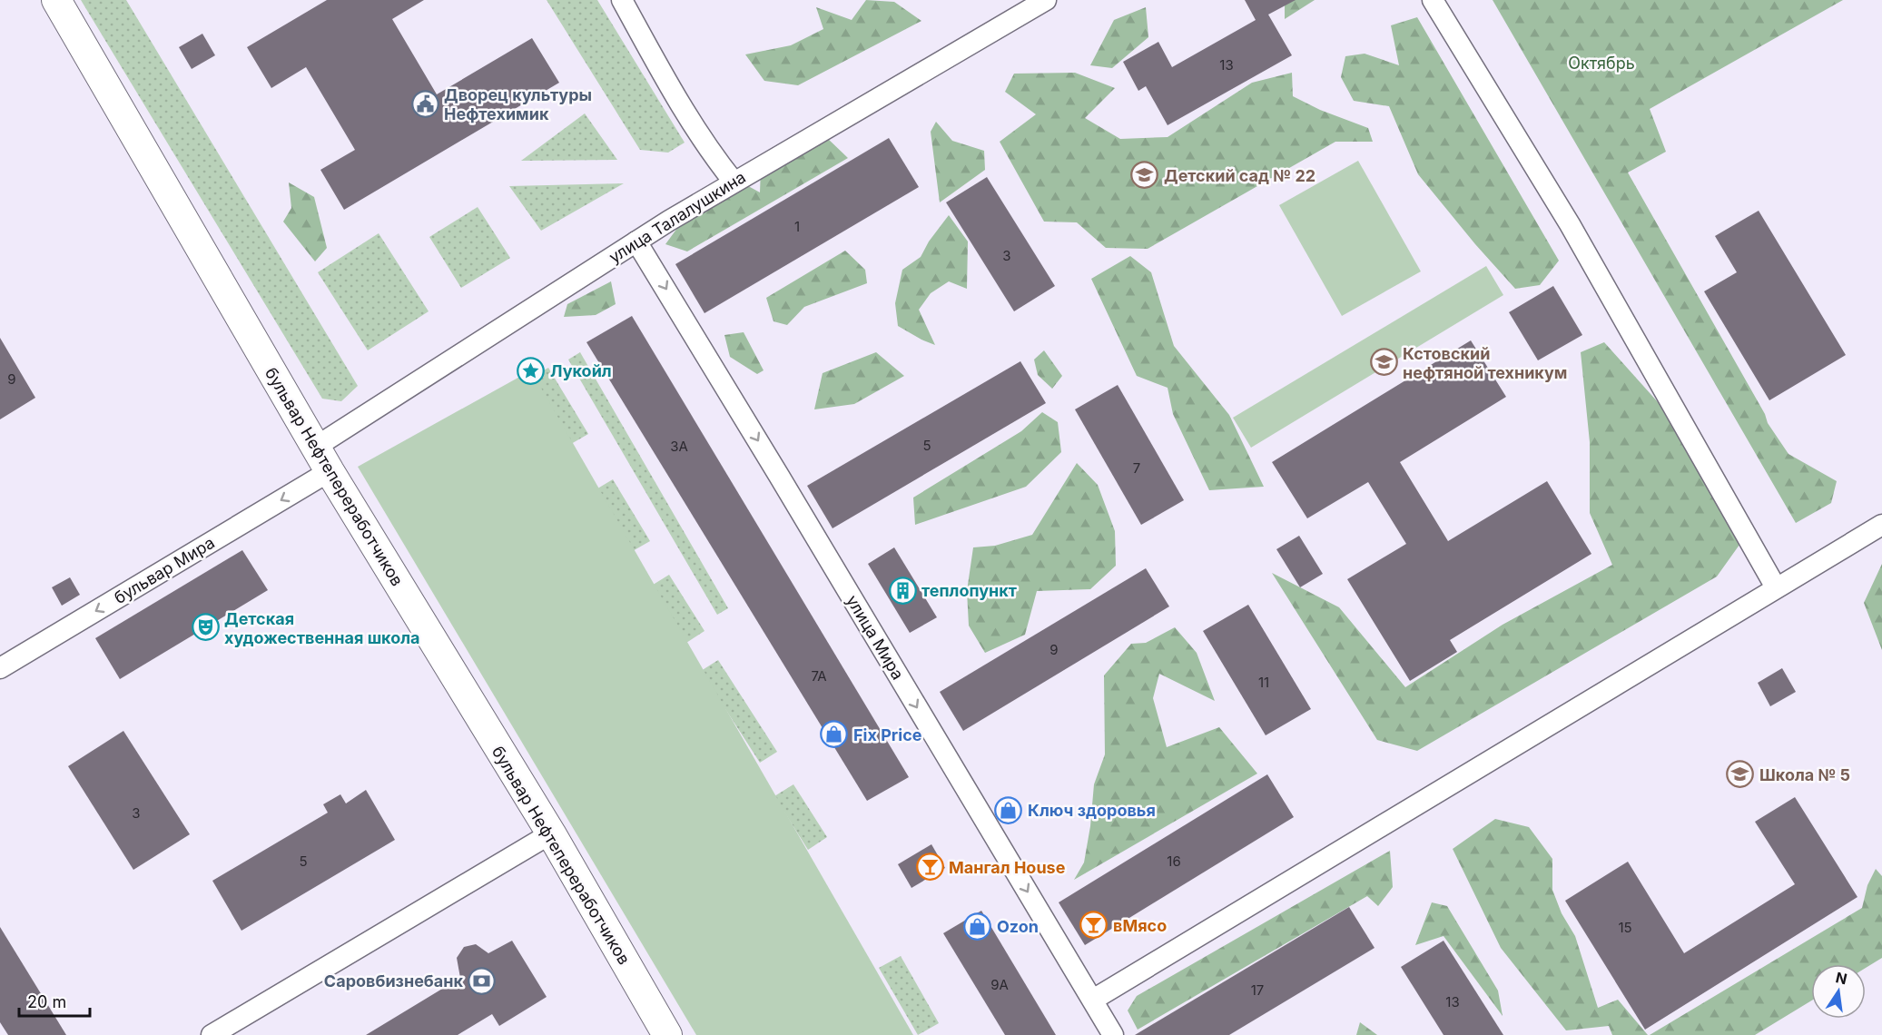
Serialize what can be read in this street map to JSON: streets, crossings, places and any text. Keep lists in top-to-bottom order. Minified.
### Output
{"streets":{"street":["улица Талалушкина","бульвар Нефтепереработчиков","бульвар Мира","улица Мира"]},"crossings":[["улица Талалушкина","бульвар Нефтепереработчиков"],["улица Талалушкина","улица Мира"],["бульвар Нефтепереработчиков","бульвар Мира"]],"one_way":["бульвар Мира","улица Мира"],"parks":["Октябрь"],"places":{"public building":["Дворец культуры Нефтехимик"],"school or university":["Детский сад № 22","Кстовский нефтяной техникум","Школа № 5"],"place":["Лукойл"],"building":["теплопункт"],"theatre":["Детская художественная школа"],"shop":["Fix Price","Ключ здоровья","Ozon"],"bar":["Мангал House","вМясо"],"bank":["Саровбизнебанк"]},"house_numbers":["13","1","3","9","5","3А","7","9","7А","11","3","5","16","15","9А","17","13"],"scale_bar":"20 m","north":"top"}
